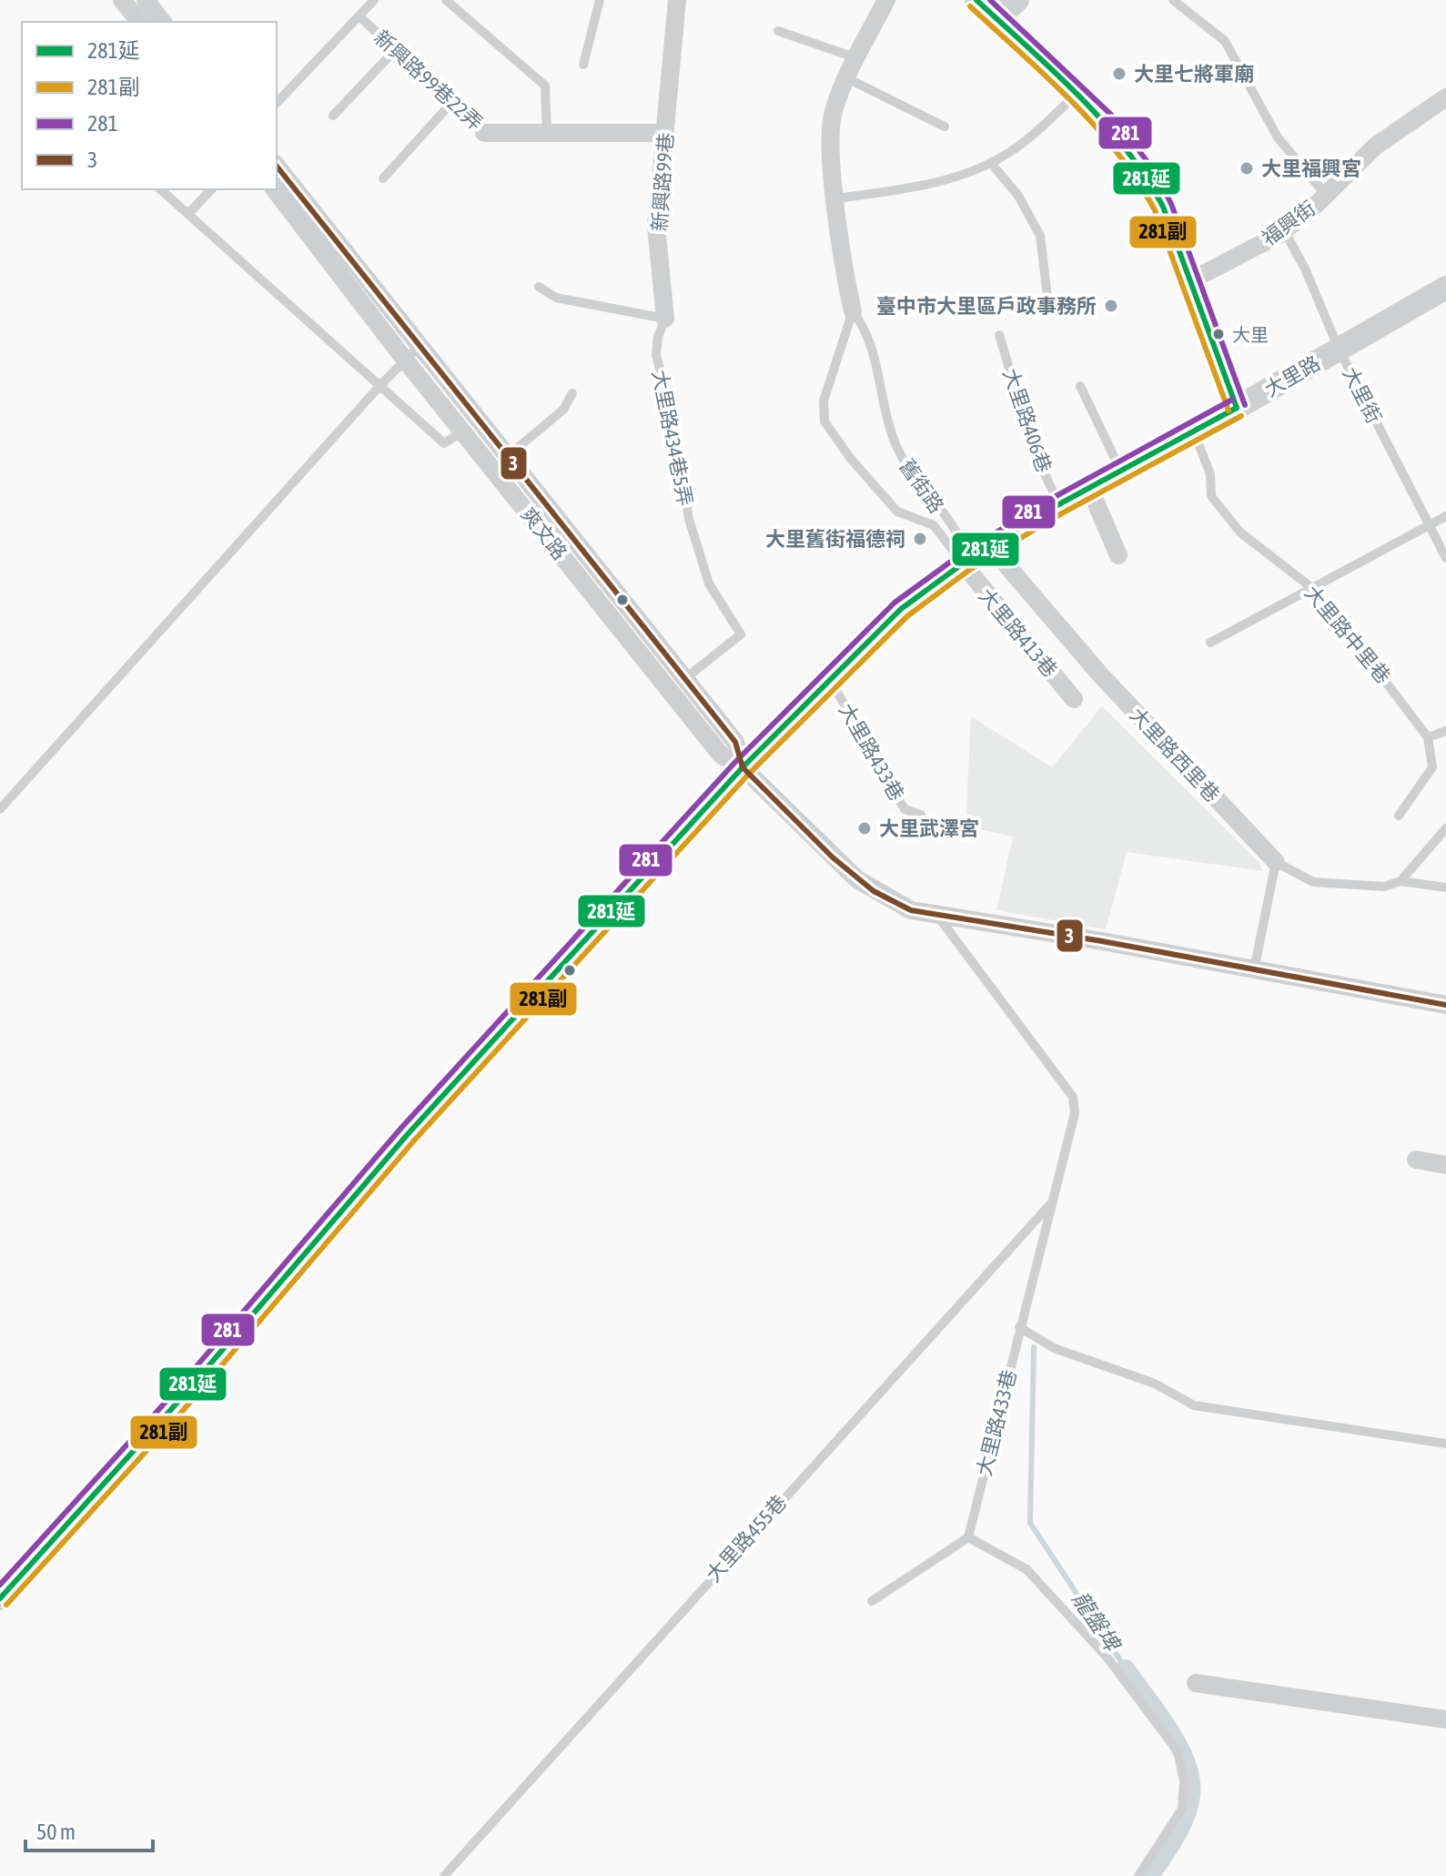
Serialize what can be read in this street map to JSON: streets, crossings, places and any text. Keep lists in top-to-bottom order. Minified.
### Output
{"streets":{"street":["新興路99巷22弄","新興路99巷","福興街","大里路","舊街路","爽文路","大里路413巷","大里路西里巷"],"lane":["大里街","大里路406巷","大里路434巷5弄","大里路中里巷","大里路433巷","大里路455巷"]},"crossings":[["新興路99巷22弄","新興路99巷"],["新興路99巷","大里路434巷5弄"],["福興街","大里街"],["大里路","大里街"],["大里路","大里路406巷"],["大里路","舊街路"],["大里路","爽文路"],["大里路","大里路413巷"],["大里路","大里路中里巷"],["大里路","大里路433巷"],["大里路","大里路西里巷"],["大里路434巷5弄","爽文路"],["舊街路","大里路413巷"],["爽文路","大里路433巷"],["大里路433巷","大里路455巷"]],"water":["龍盤埤"],"places":["大里七將軍廟","大里福興宮","臺中市大里區戶政事務所","大里","大里舊街福德祠","大里武澤宮"],"lines":["transit line 281延","transit line 281","transit line 281副","transit line 3"],"legend":["281延","281副","281","3"],"scale_bar":"50 m"}
